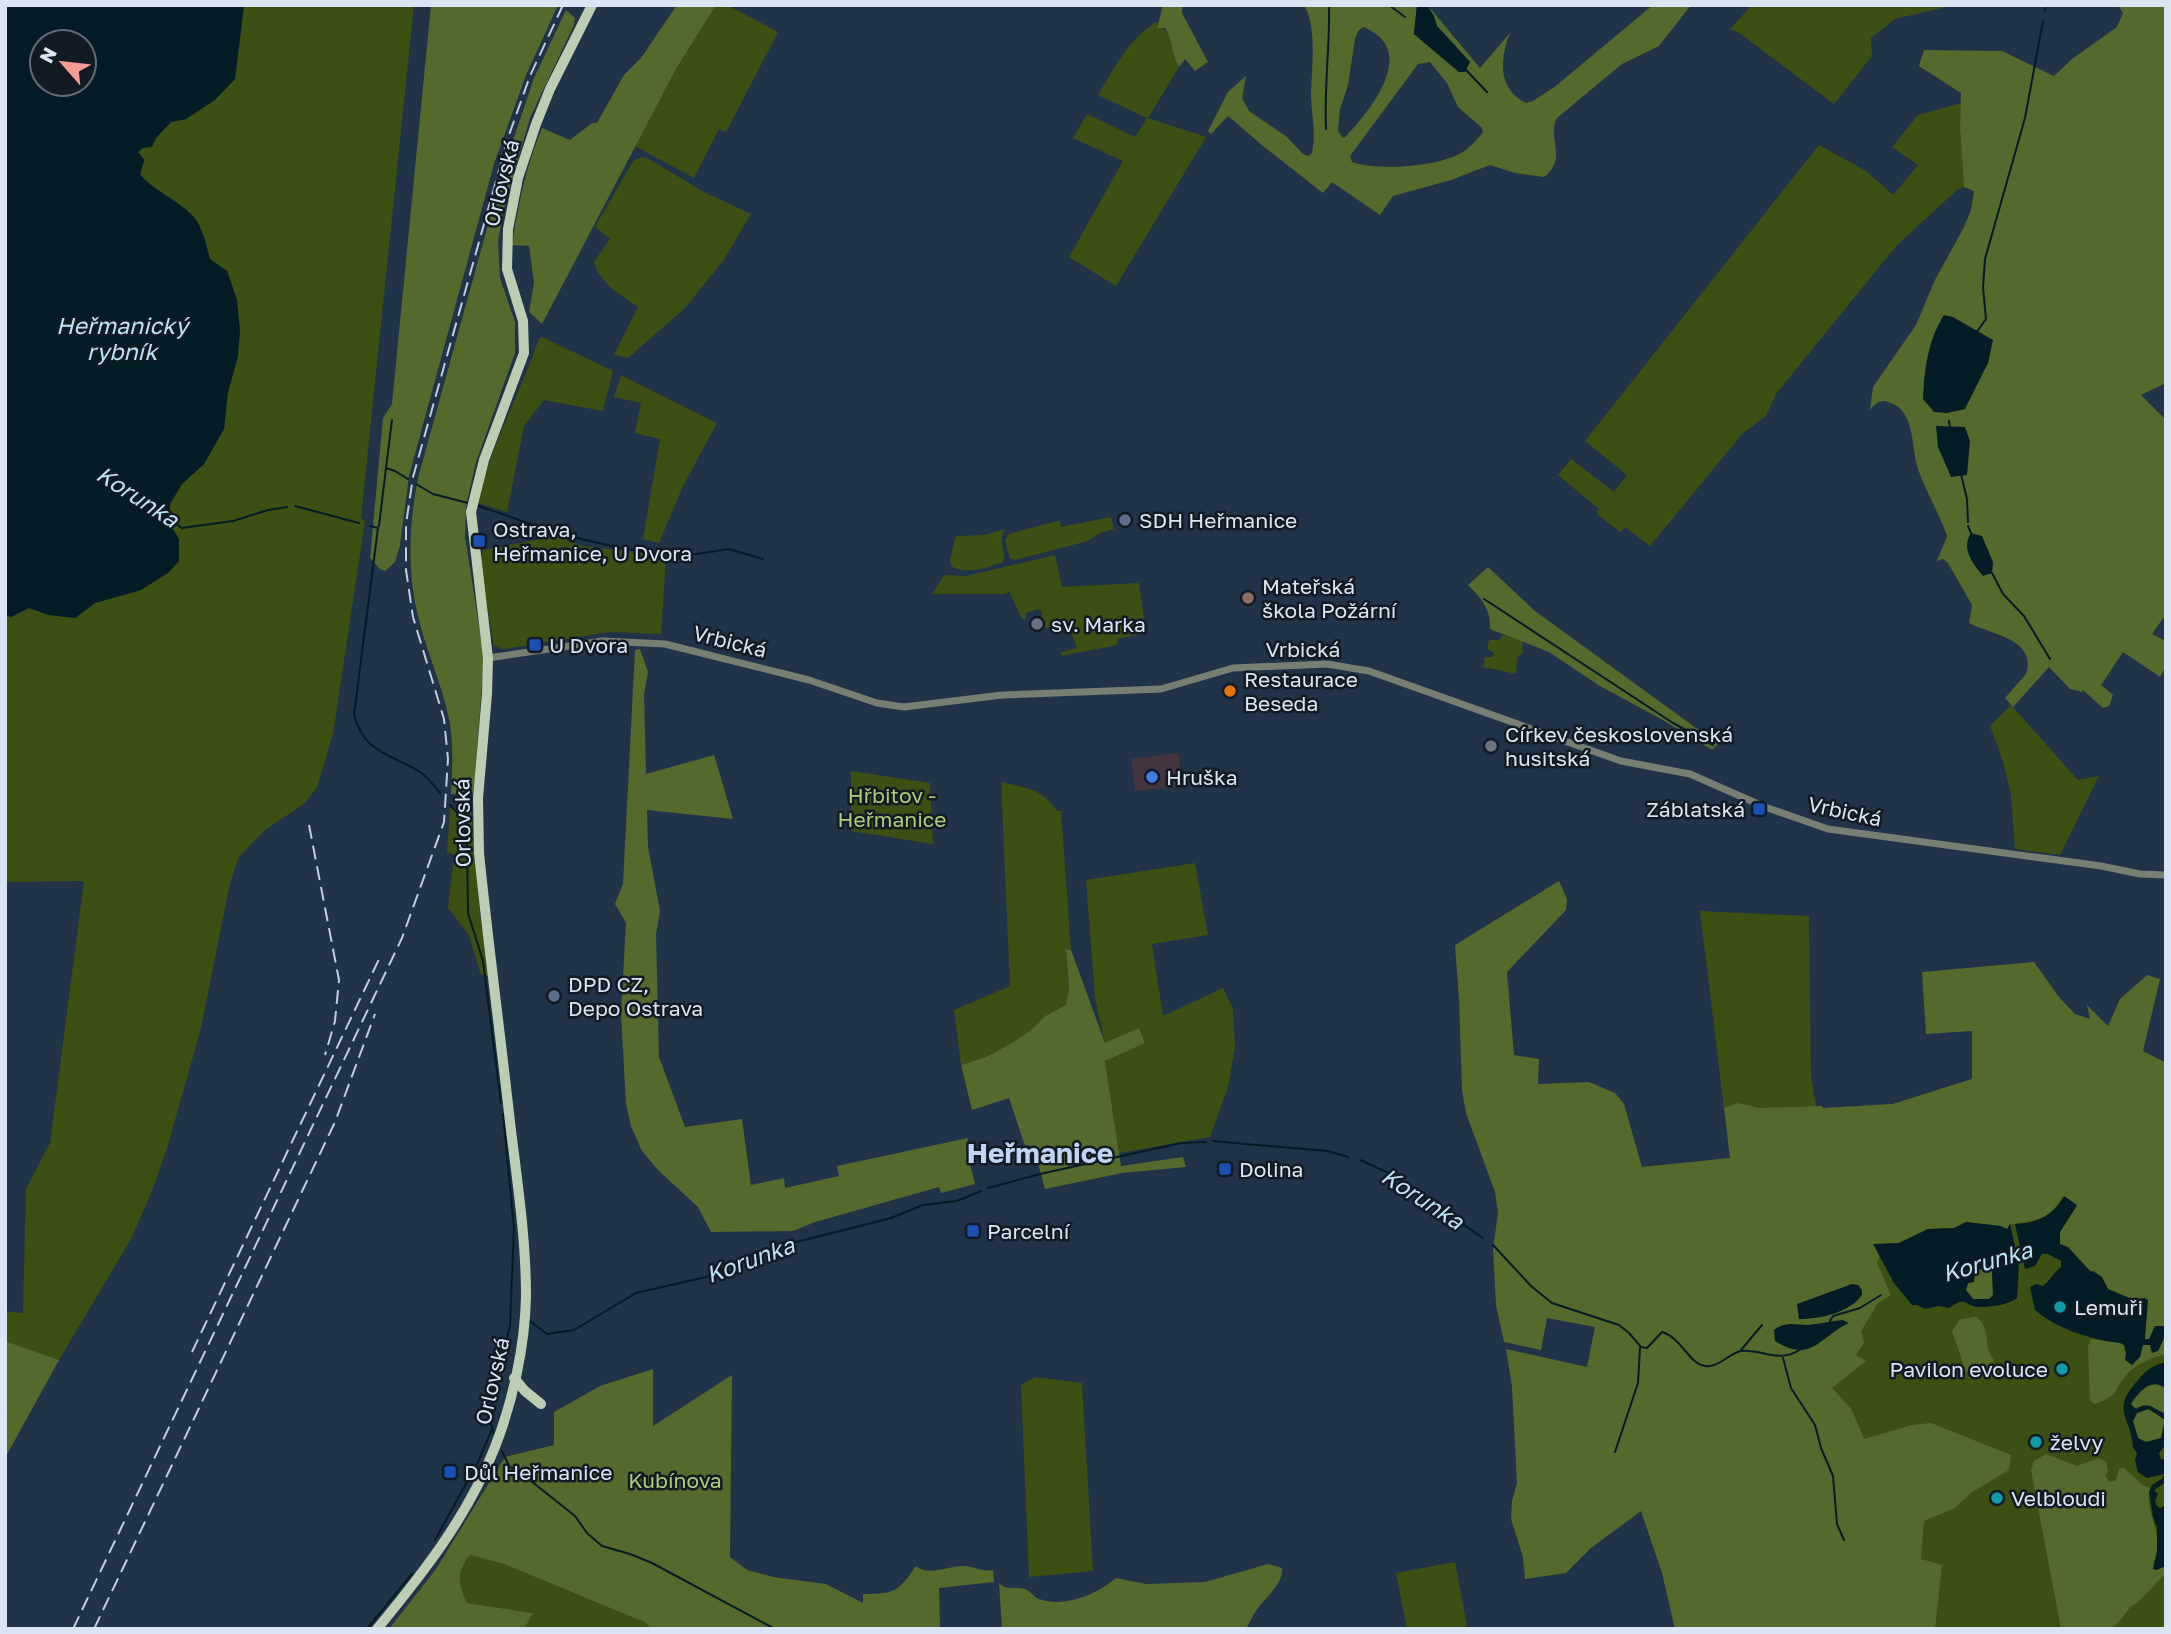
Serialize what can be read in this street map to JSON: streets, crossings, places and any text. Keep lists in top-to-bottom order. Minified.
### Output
{"streets":{"main road":["Orlovská"],"street":["Vrbická"]},"crossings":[["Orlovská","Vrbická"]],"districts":["Heřmanice"],"water":["Heřmanický rybník","Korunka"],"parks":["Hřbitov - Heřmanice","Kubínova"],"places":{"other":["SDH Heřmanice","Mateřská škola Požární","sv. Marka","Restaurace Beseda","Církev československá husitská","Hruška","DPD CZ, Depo Ostrava","Lemuři","Pavilon evoluce","želvy","Velbloudi"],"transit":["Ostrava, Heřmanice, U Dvora","U Dvora","Záblatská","Dolina","Parcelní","Důl Heřmanice"]},"north":"top left"}
